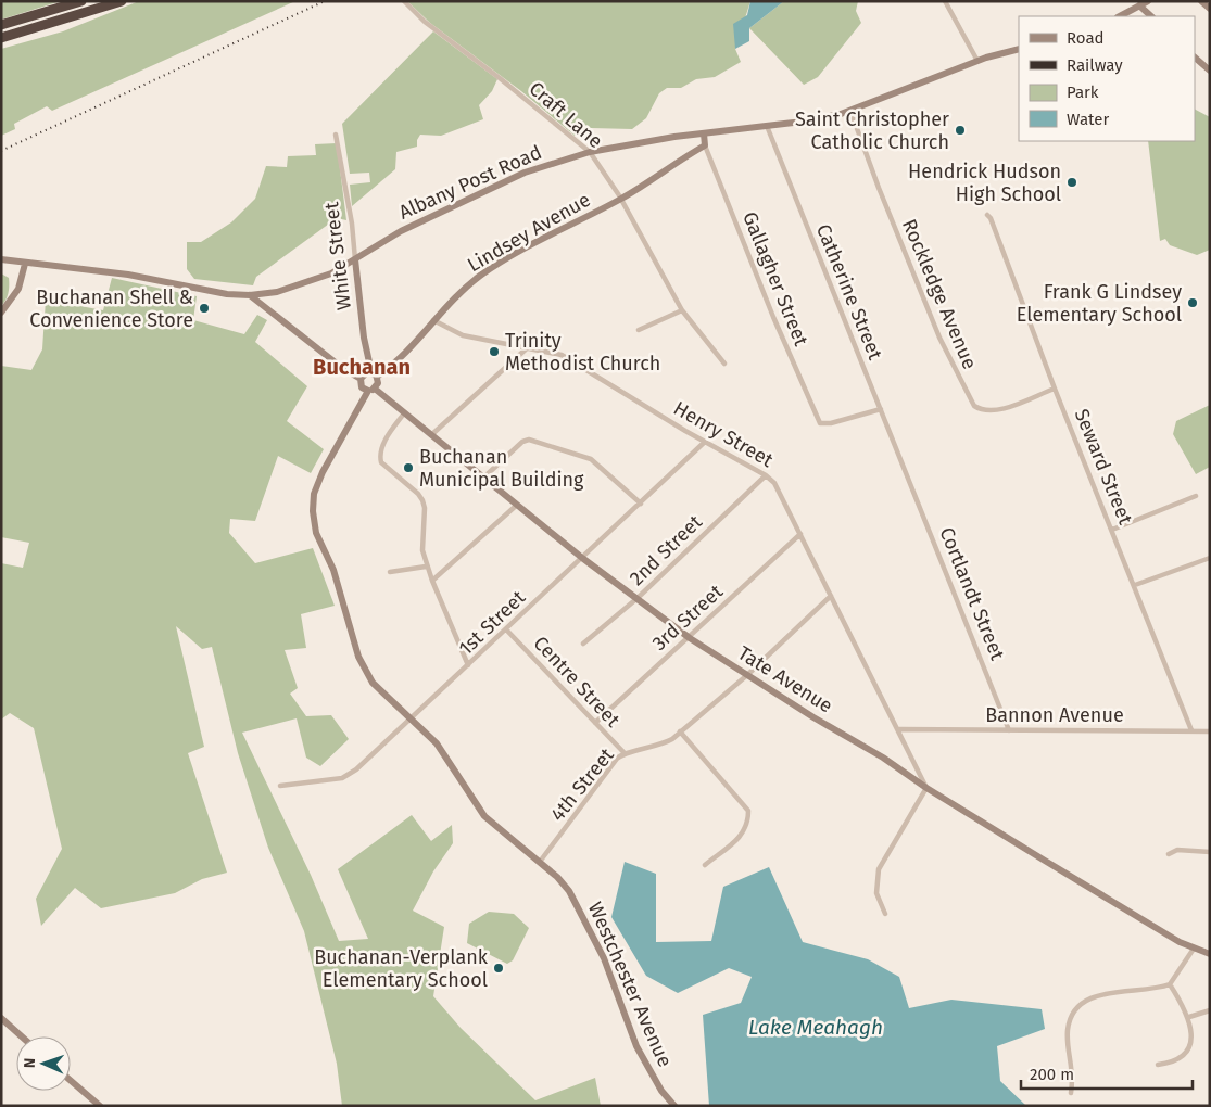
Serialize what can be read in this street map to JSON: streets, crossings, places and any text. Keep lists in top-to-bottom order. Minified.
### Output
{"streets":{"street":["Craft Lane","Albany Post Road","Lindsey Avenue","White Street","Gallagher Street","Catherine Street","Rockledge Avenue","Henry Street","Seward Street","2nd Street","Cortlandt Street","3rd Street","1st Street","Tate Avenue","Centre Street","Bannon Avenue","4th Street","Westchester Avenue"]},"crossings":[["Craft Lane","Albany Post Road"],["Craft Lane","Lindsey Avenue"],["Albany Post Road","White Street"],["Albany Post Road","Catherine Street"],["Albany Post Road","Rockledge Avenue"],["Lindsey Avenue","White Street"],["Lindsey Avenue","Gallagher Street"],["Lindsey Avenue","Henry Street"],["Lindsey Avenue","Tate Avenue"],["Lindsey Avenue","Westchester Avenue"],["White Street","Tate Avenue"],["White Street","Westchester Avenue"],["Gallagher Street","Catherine Street"],["Catherine Street","Cortlandt Street"],["Rockledge Avenue","Seward Street"],["Henry Street","2nd Street"],["Henry Street","3rd Street"],["Henry Street","1st Street"],["Henry Street","Tate Avenue"],["Henry Street","Bannon Avenue"],["Henry Street","4th Street"],["Seward Street","Bannon Avenue"],["2nd Street","Tate Avenue"],["Cortlandt Street","Bannon Avenue"],["3rd Street","Tate Avenue"],["3rd Street","Centre Street"],["1st Street","Tate Avenue"],["1st Street","Centre Street"],["1st Street","Westchester Avenue"],["Tate Avenue","4th Street"],["Tate Avenue","Westchester Avenue"],["Centre Street","4th Street"],["4th Street","Westchester Avenue"]],"districts":["Buchanan"],"water":["Lake Meahagh"],"places":["Saint Christopher Catholic Church","Hendrick Hudson High School","Frank G Lindsey Elementary School","Buchanan Shell & Convenience Store","Trinity Methodist Church","Buchanan Municipal Building","Buchanan-Verplank Elementary School"],"legend":["Road","Railway","Park","Water"],"scale_bar":"200 m","north":"left"}
